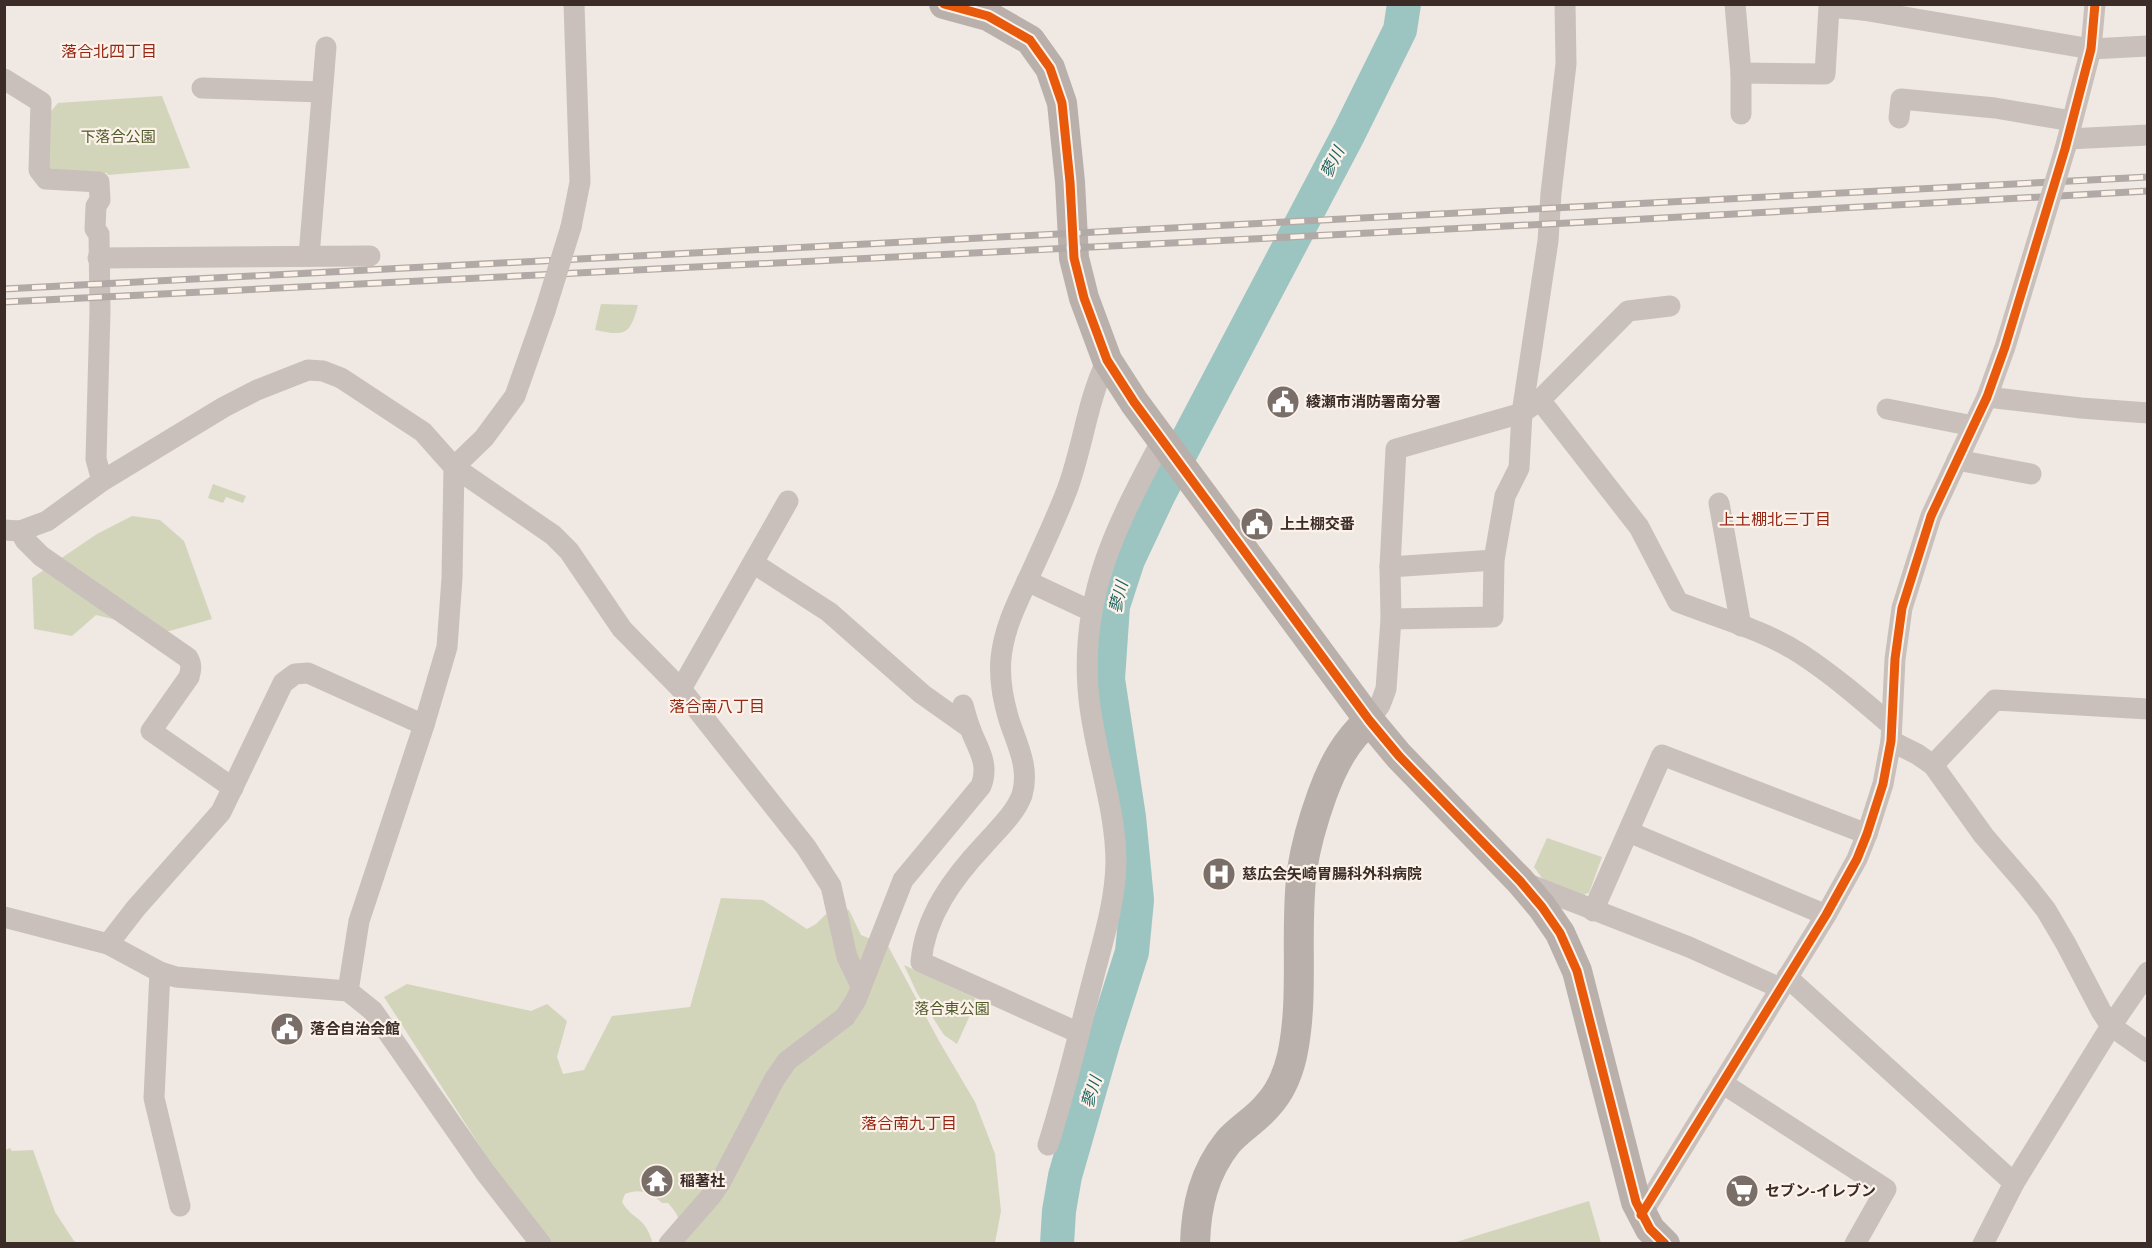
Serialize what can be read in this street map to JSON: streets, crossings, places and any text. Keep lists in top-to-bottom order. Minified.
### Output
{"districts":["落合北四丁目","上土棚北三丁目","落合南八丁目","落合南九丁目"],"water":["蓼川"],"parks":["下落合公園","落合東公園"],"places":{"public building":["綾瀬市消防署南分署","上土棚交番","落合自治会館"],"hospital":["慈広会矢崎胃腸科外科病院"],"temple":["稲著社"],"supermarket":["セブン-イレブン"]}}
